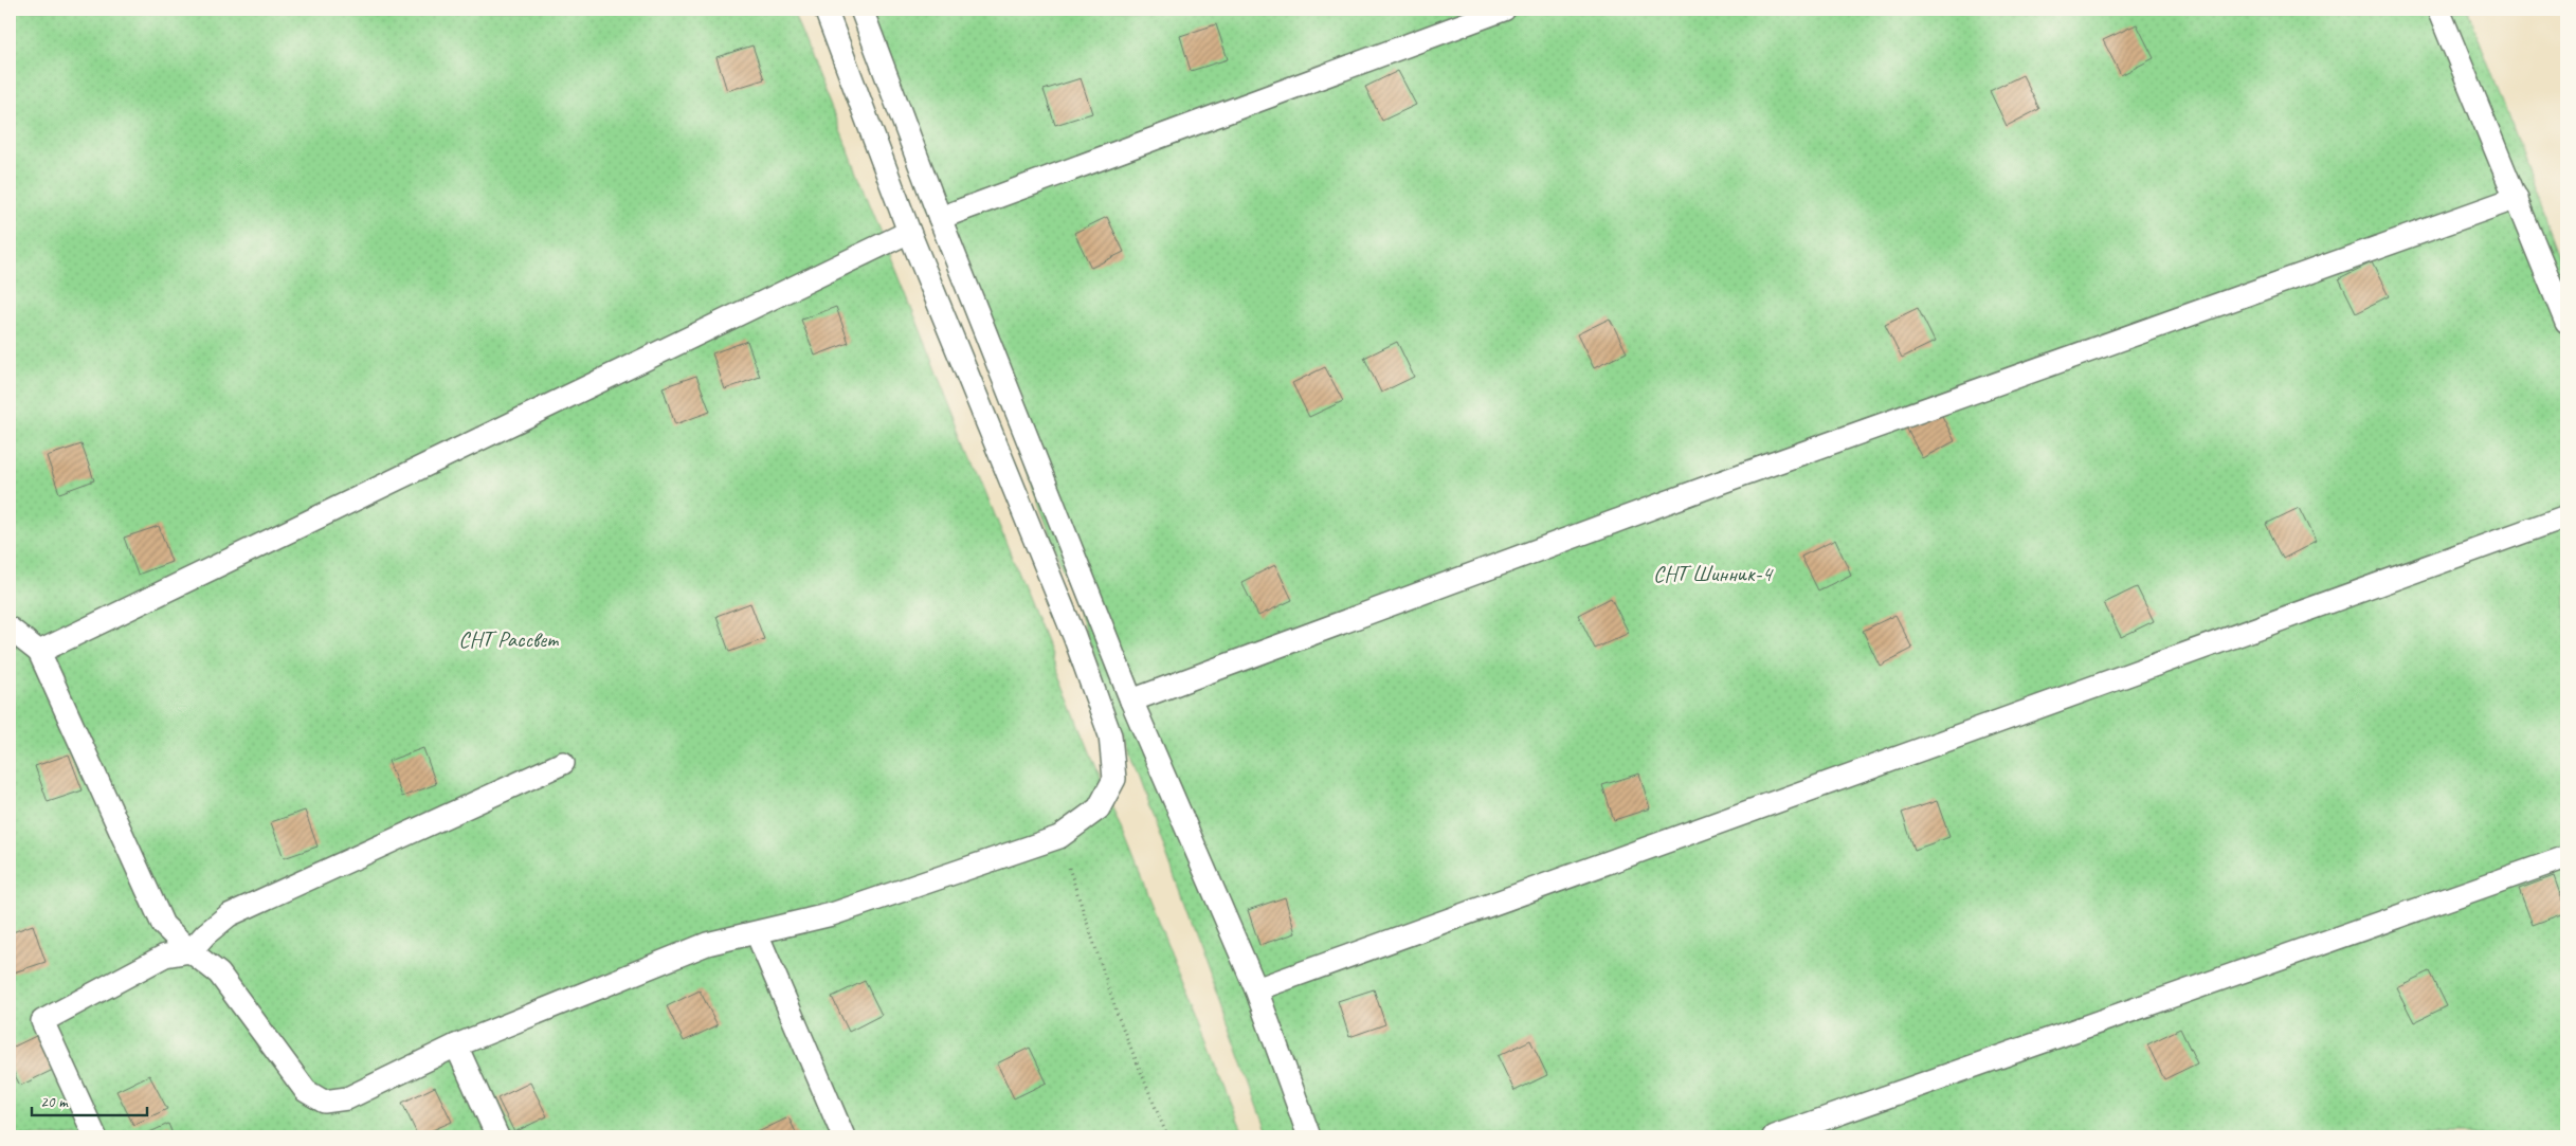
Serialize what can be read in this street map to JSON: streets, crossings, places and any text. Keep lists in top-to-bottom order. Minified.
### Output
{"parks":["СНТ Шинник-4","СНТ Рассвет"],"scale_bar":"20 m"}
